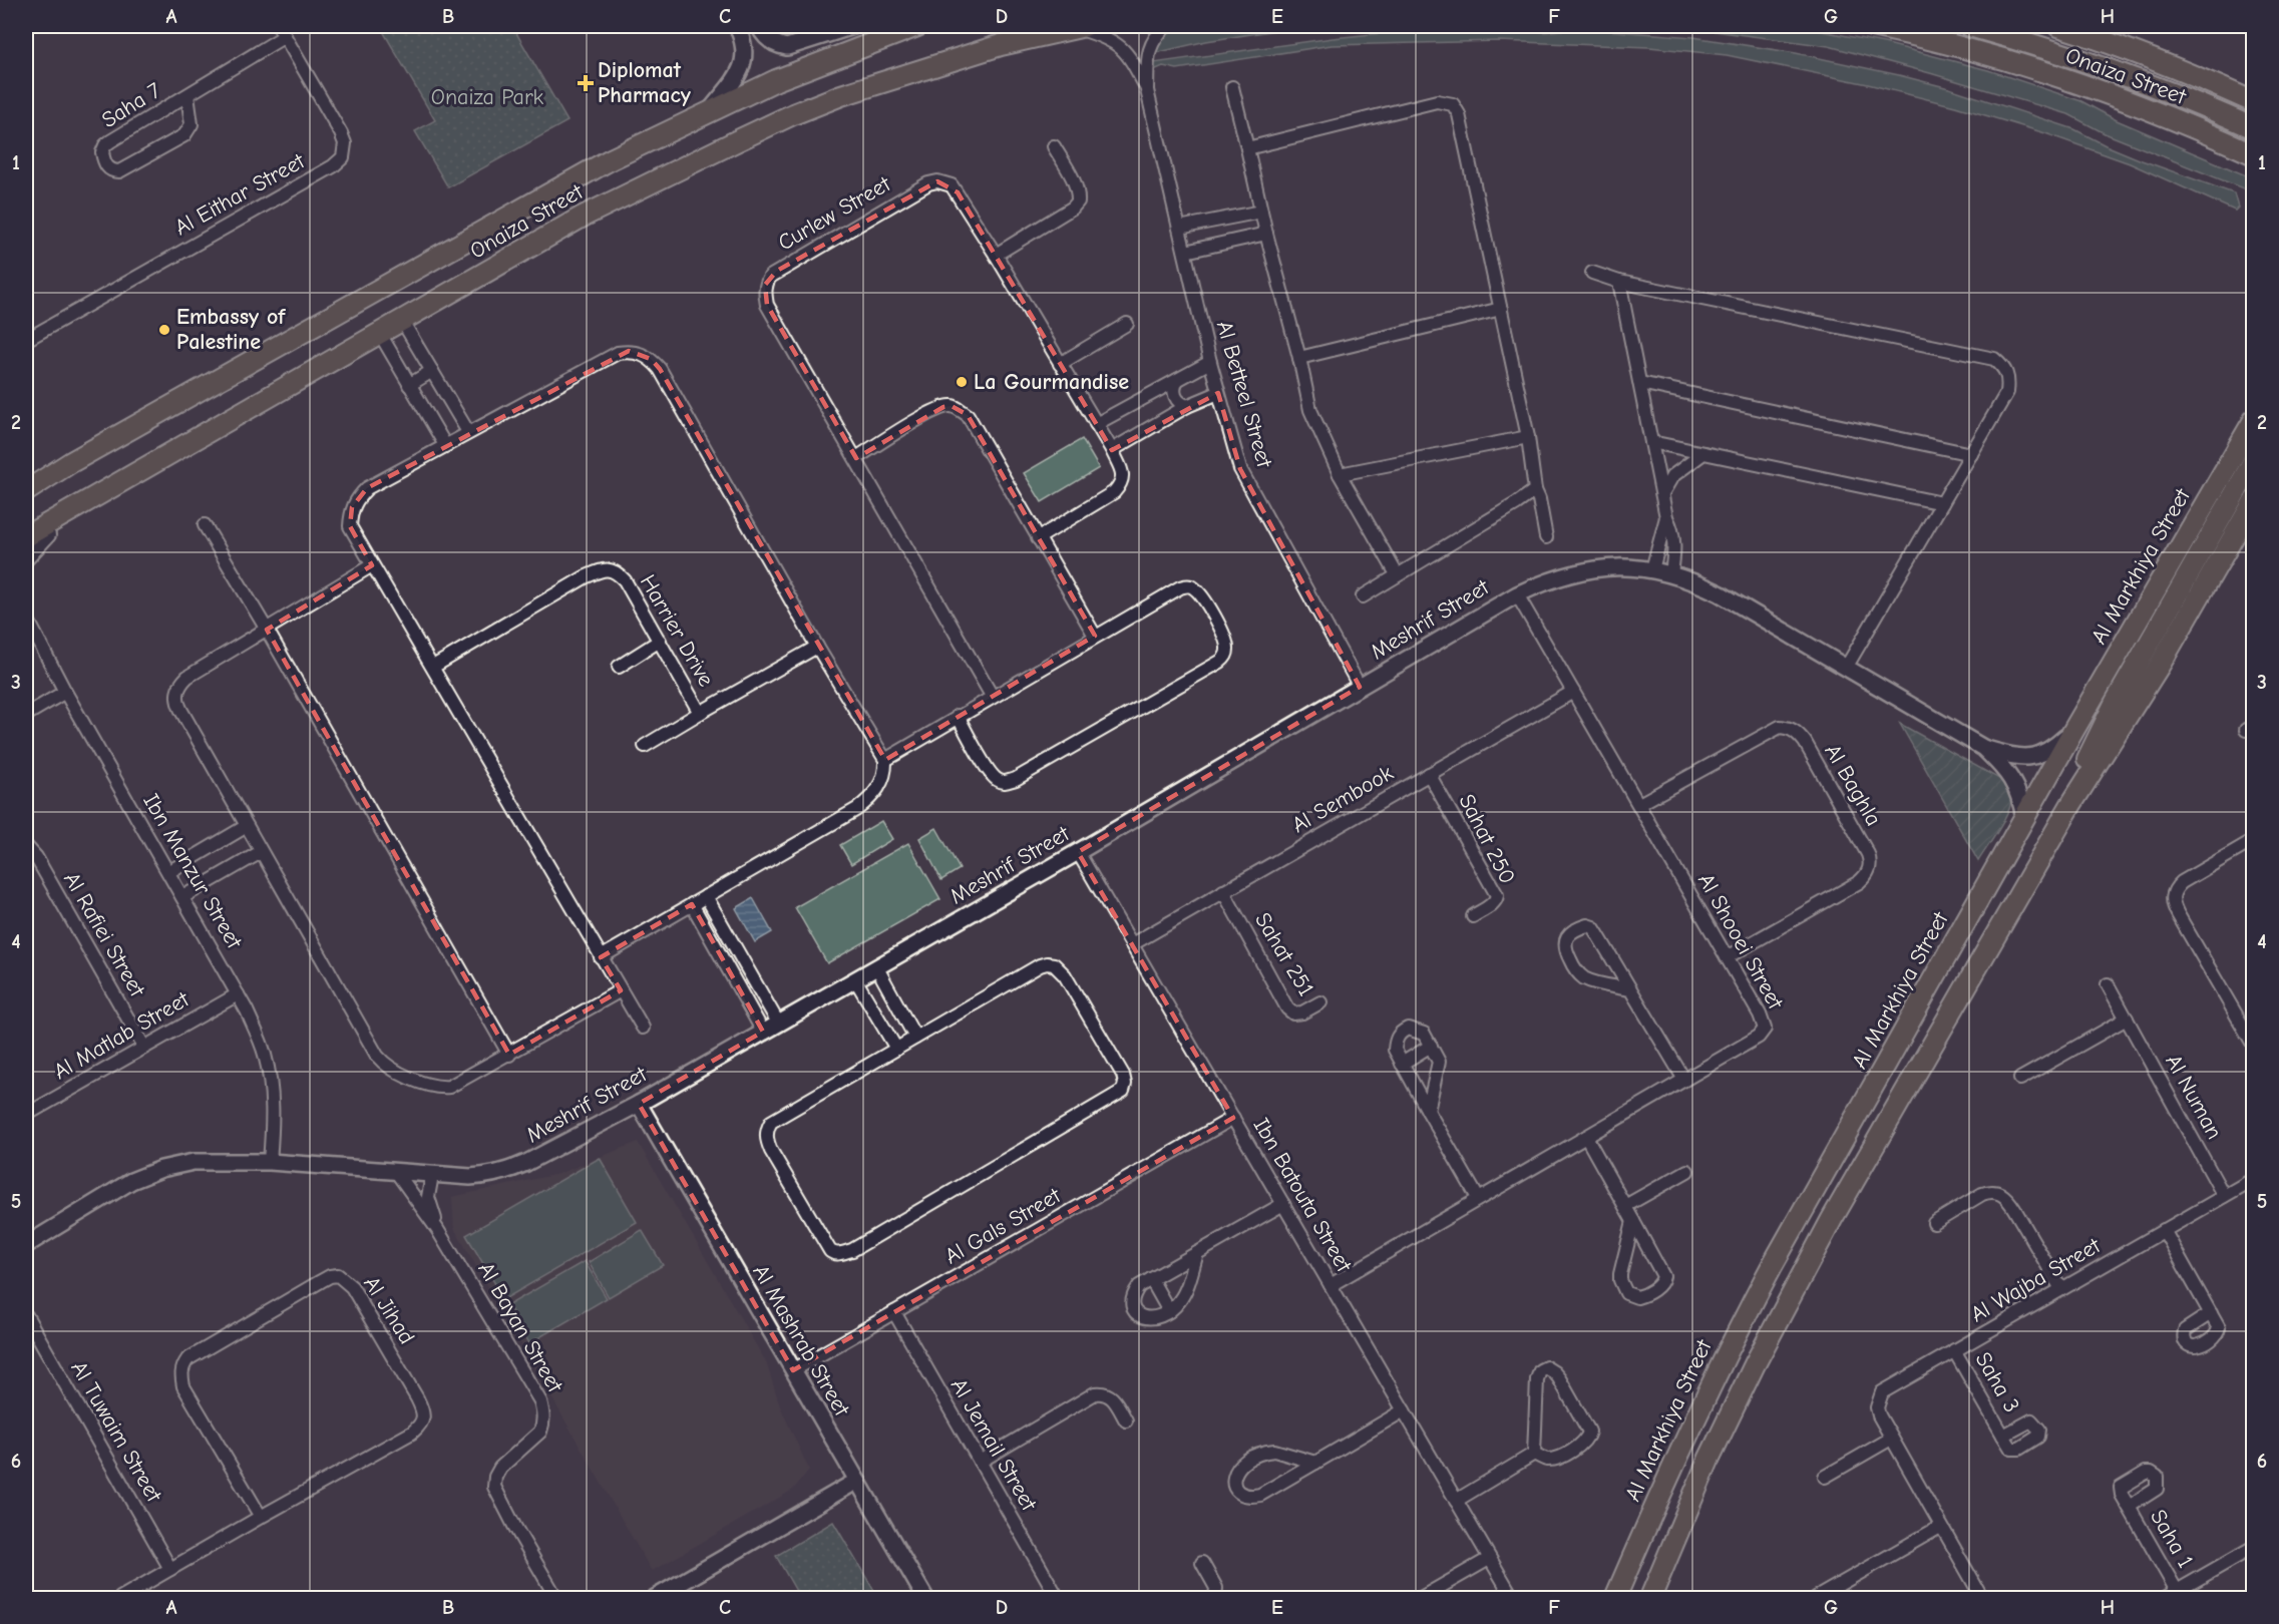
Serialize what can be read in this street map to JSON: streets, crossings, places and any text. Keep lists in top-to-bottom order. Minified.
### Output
{"streets":{"highway":["Onaiza Street","Al Markhiya Street"],"street":["Saha 7","Al Eithar Street","Curlew Street","Al Betteel Street","Meshrif Street","Harrier Drive","Al Baghla","Al Sembook","Sahat 250","Ibn Manzur Street","Al Rafiei Street","Al Shooei Street","Sahat 251","Al Matlab Street","Al Numan","Ibn Batouta Street","Al Gals Street","Al Wajba Street","Al Jihad","Al Bayan Street","Al Mashrab Street","Saha 3","Al Tuwaim Street","Al Jemail Street","Saha 1"]},"crossings":[["Onaiza Street","Al Betteel Street"],["Saha 7","Al Eithar Street"],["Al Betteel Street","Meshrif Street"],["Al Markhiya Street","Meshrif Street"],["Meshrif Street","Ibn Manzur Street"],["Meshrif Street","Al Shooei Street"],["Meshrif Street","Ibn Batouta Street"],["Meshrif Street","Al Bayan Street"],["Meshrif Street","Al Mashrab Street"],["Al Baghla","Al Shooei Street"],["Al Sembook","Sahat 250"],["Al Sembook","Al Shooei Street"],["Al Sembook","Sahat 251"],["Al Sembook","Ibn Batouta Street"],["Ibn Manzur Street","Al Matlab Street"],["Al Rafiei Street","Al Matlab Street"],["Al Shooei Street","Ibn Batouta Street"],["Al Numan","Al Wajba Street"],["Ibn Batouta Street","Al Gals Street"],["Al Gals Street","Al Mashrab Street"],["Al Gals Street","Al Jemail Street"],["Al Wajba Street","Saha 3"],["Al Jihad","Al Tuwaim Street"]],"parks":["Onaiza Park"],"places":{"health":["Diplomat Pharmacy"],"other":["Embassy of Palestine","La Gourmandise"]},"grid":{"columns":["A","B","C","D","E","F","G","H"],"rows":["1","2","3","4","5","6"]}}
